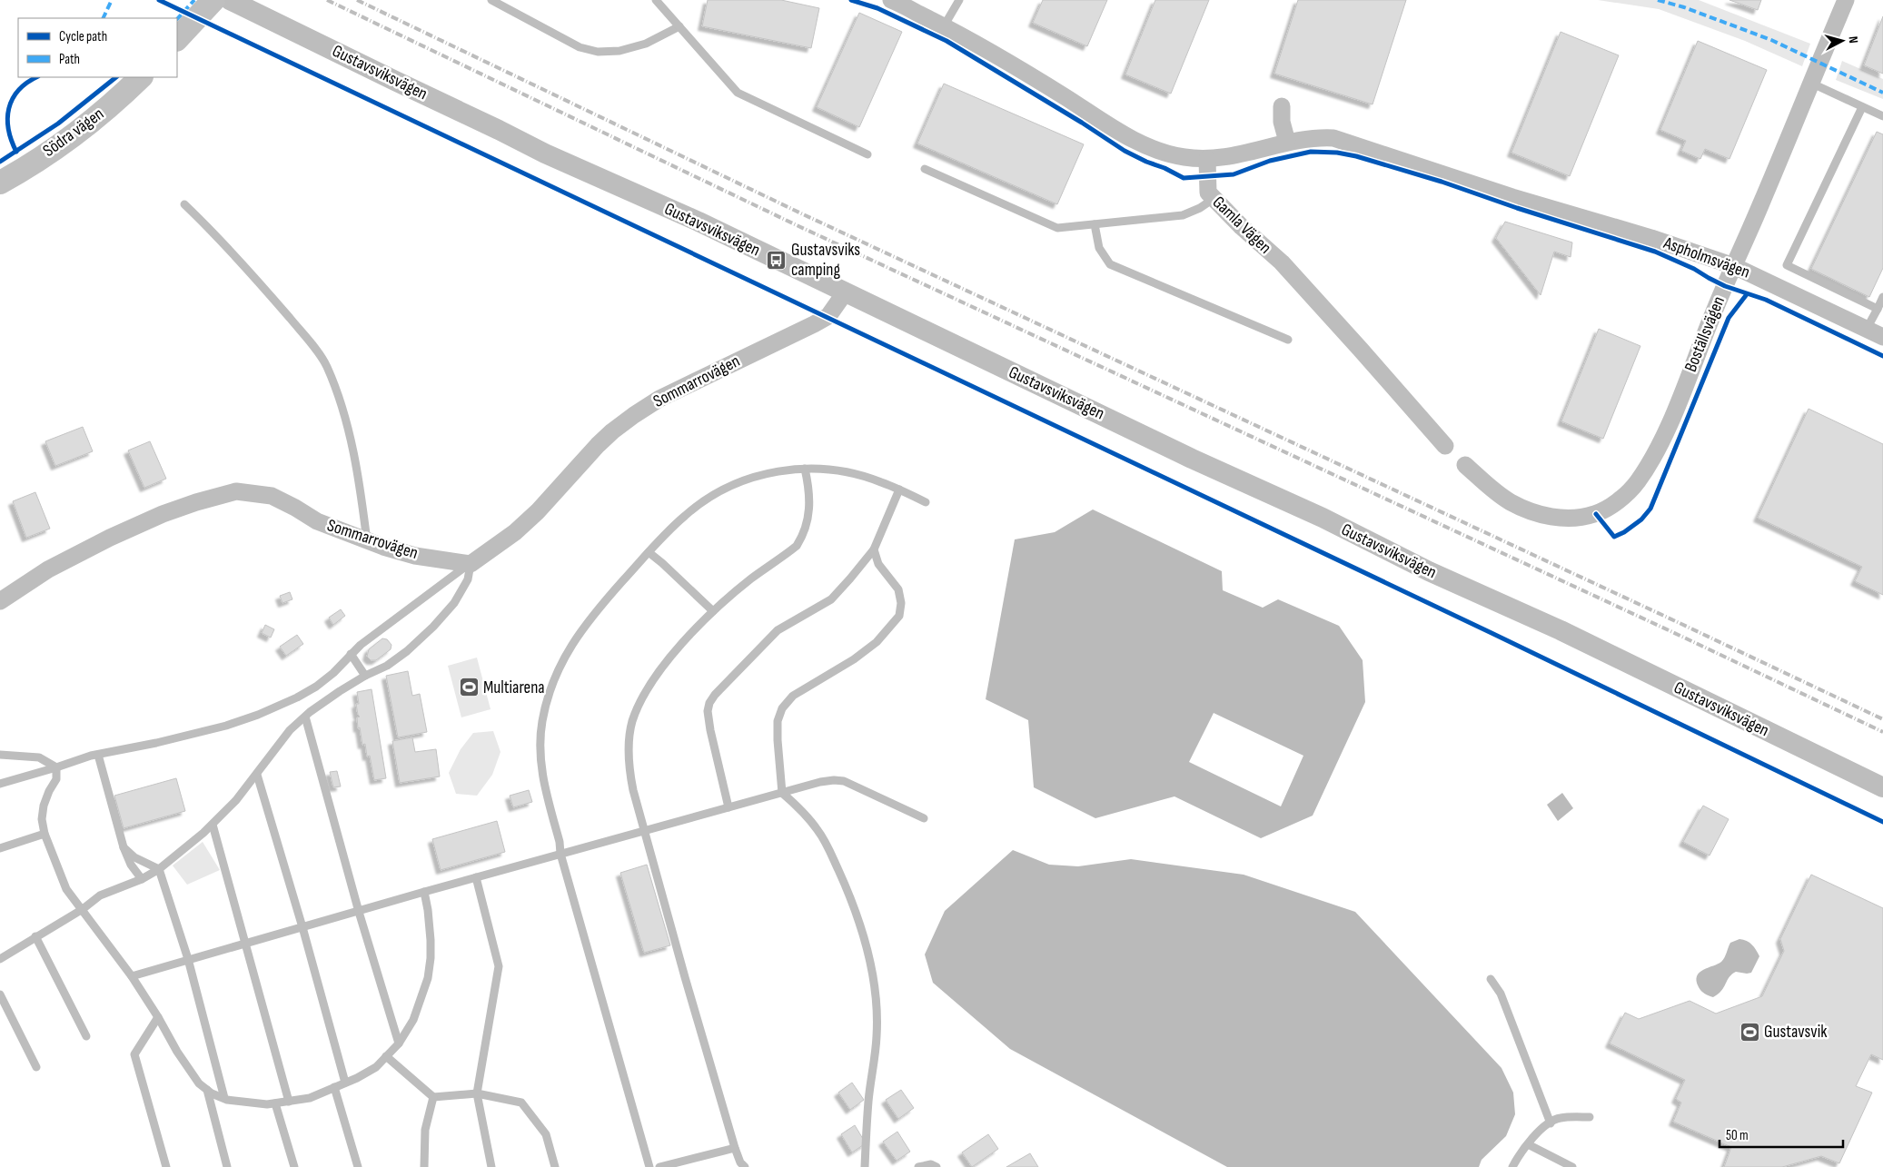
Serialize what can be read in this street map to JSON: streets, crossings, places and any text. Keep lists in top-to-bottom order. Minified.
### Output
{"streets":{"main road":["Södra vägen"],"street":["Gustavsviksvägen","Gamla Vägen","Aspholmsvägen","Boställsvägen","Sommarrovägen"]},"crossings":[["Gustavsviksvägen","Sommarrovägen"],["Gamla Vägen","Aspholmsvägen"],["Aspholmsvägen","Boställsvägen"]],"places":{"bus stop":["Gustavsviks camping"],"sports":["Multiarena","Gustavsvik"]},"legend":["Cycle path","Path"],"scale_bar":"50 m","north":"right"}
